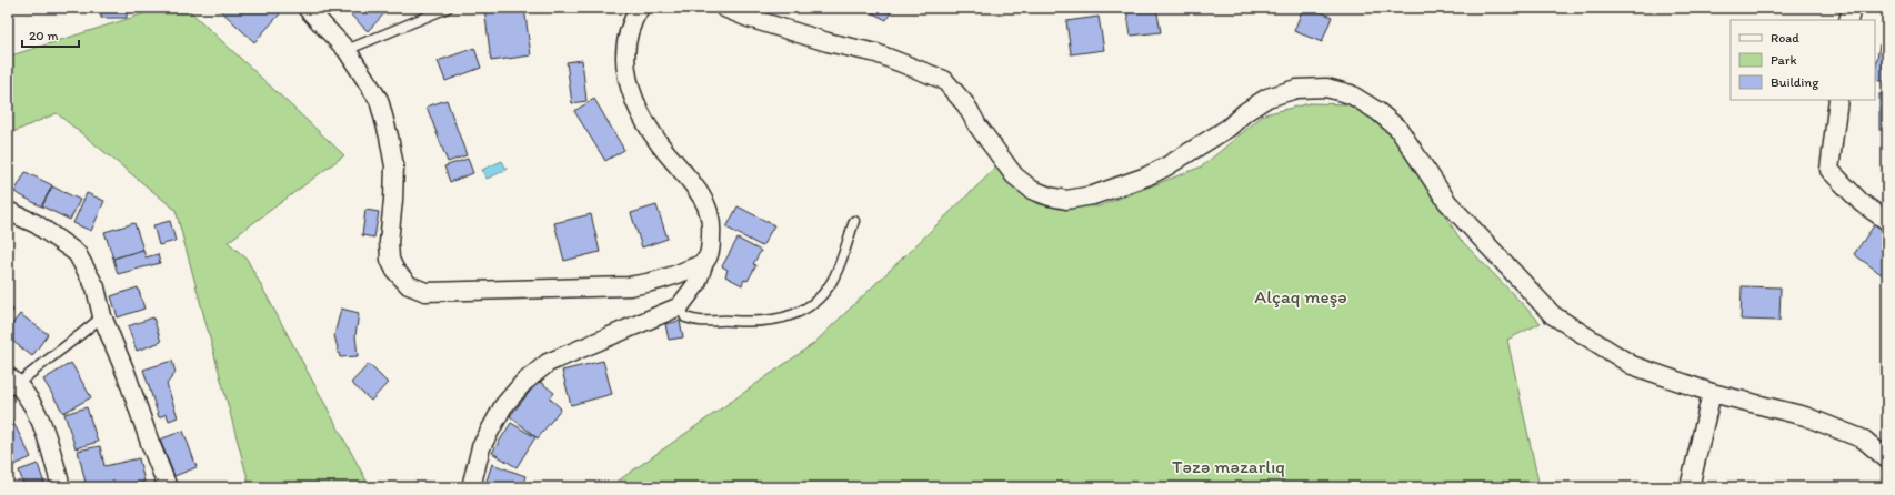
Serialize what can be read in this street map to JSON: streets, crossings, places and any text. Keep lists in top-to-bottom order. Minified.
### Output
{"parks":["Alçaq meşə","Təzə məzarlıq"],"legend":["Road","Park","Building"],"scale_bar":"20 m"}
